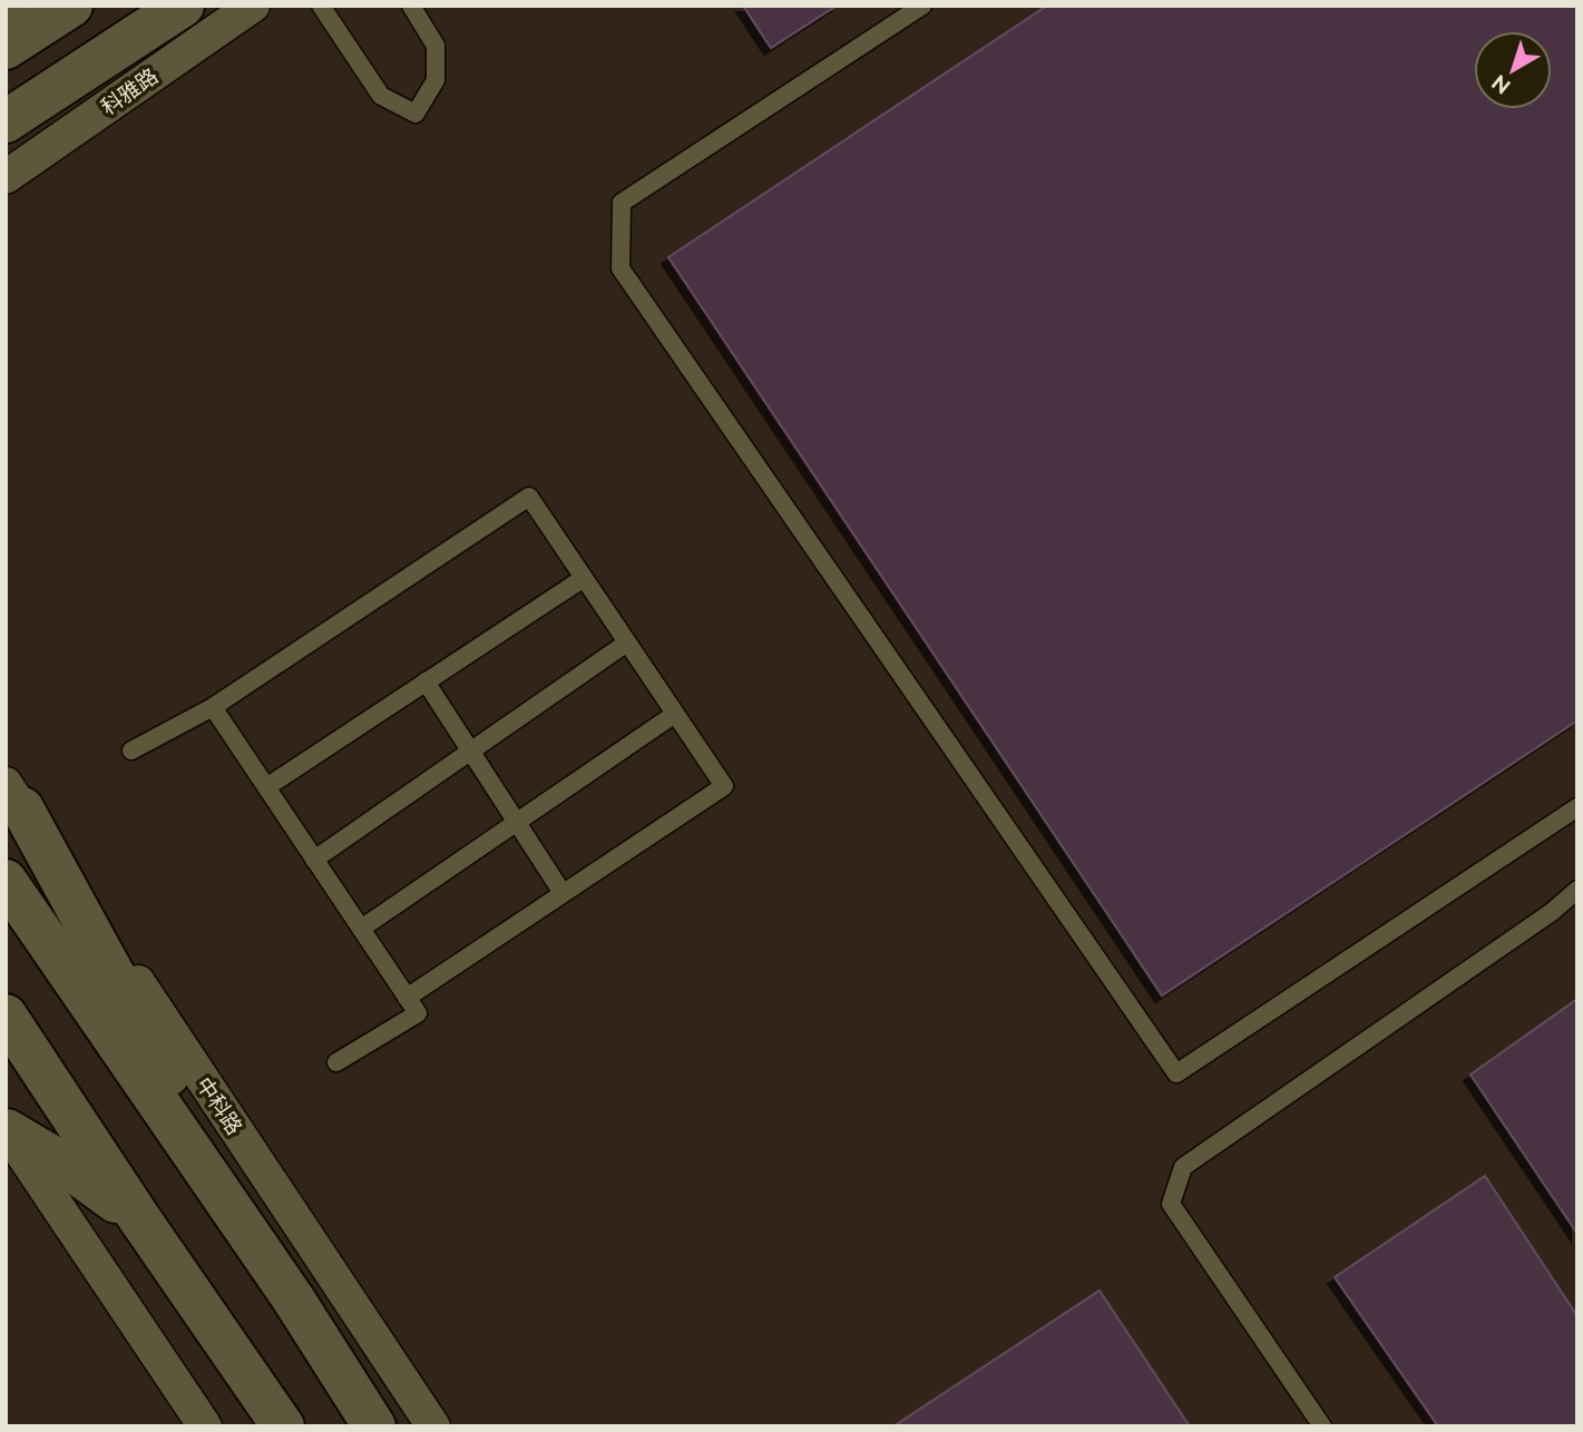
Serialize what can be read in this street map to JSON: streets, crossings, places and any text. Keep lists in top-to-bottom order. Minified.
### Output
{"streets":{"street":["科雅路","中科路"]},"north":"bottom left"}
